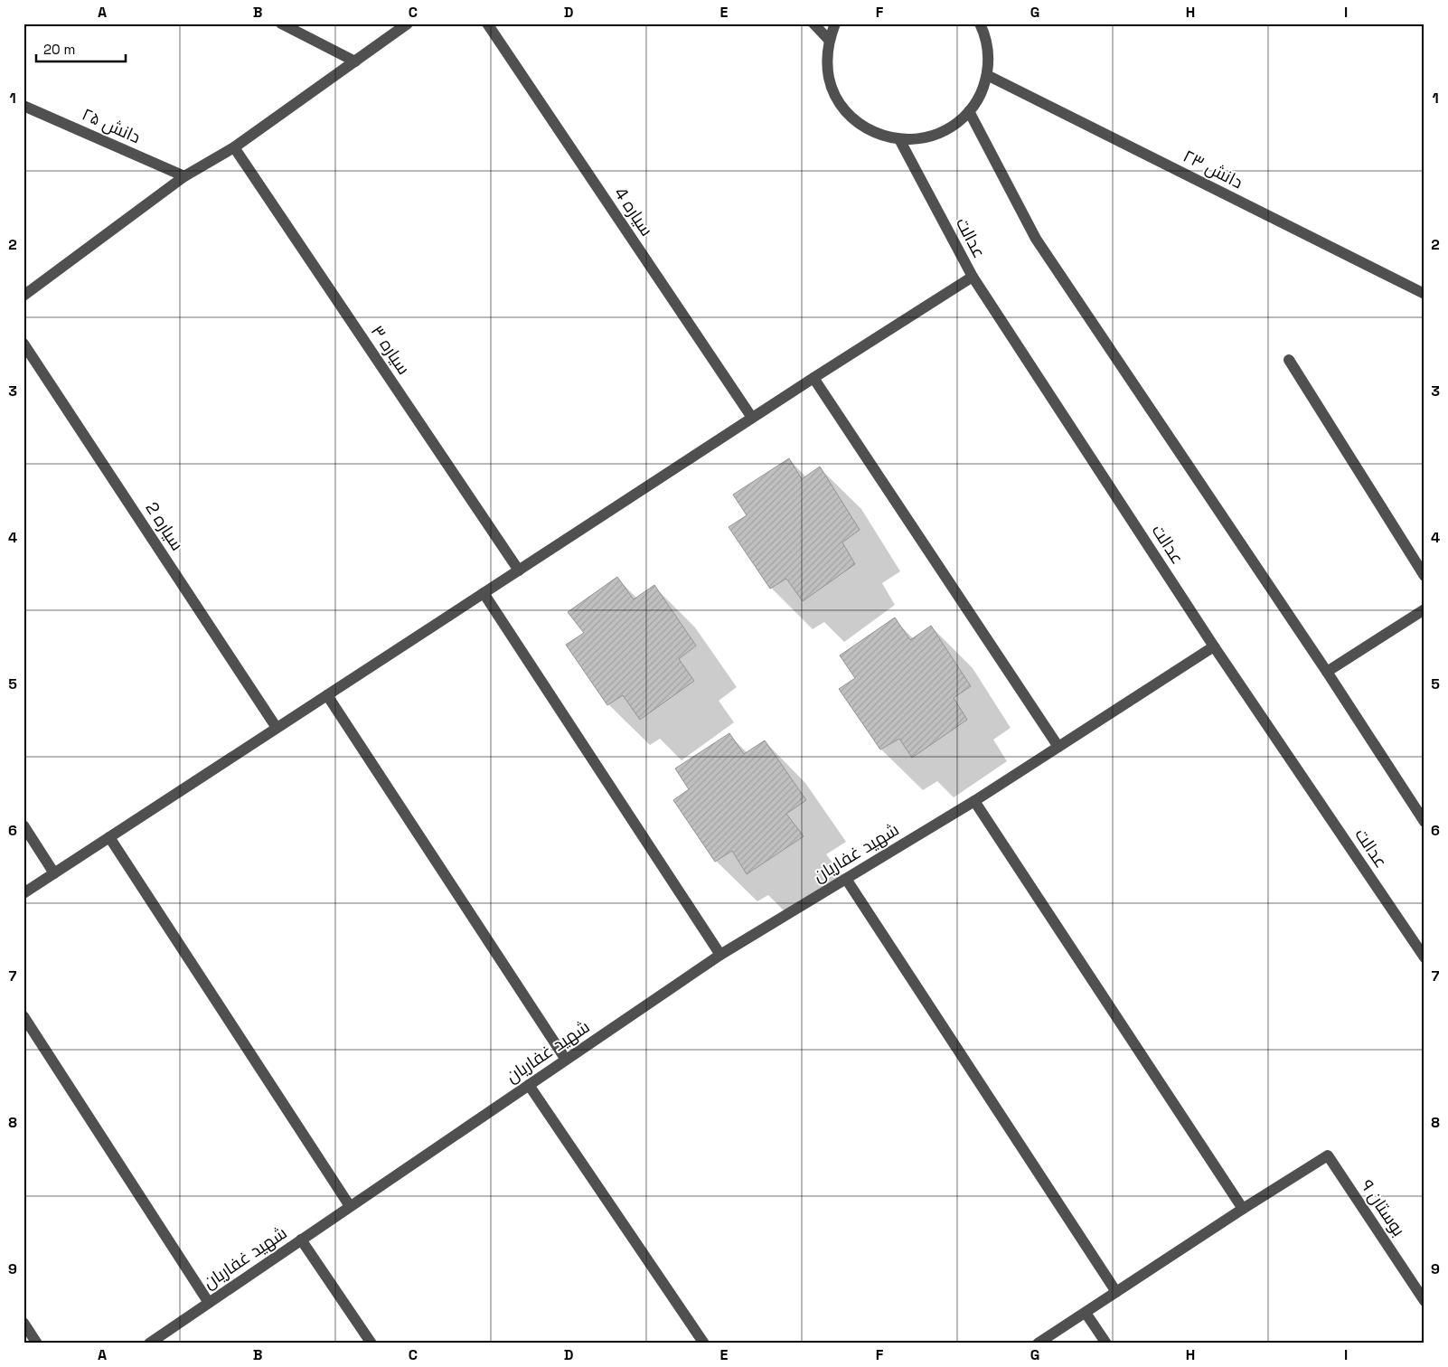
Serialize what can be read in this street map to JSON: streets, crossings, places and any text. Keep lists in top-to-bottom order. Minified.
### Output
{"streets":{"street":["دانش ۲۵","دانش ۲۳","سیاره 4","عدالت","سیاره ۳","سیاره 2","شهید غفاریان","بوستان ۹"]},"crossings":[["عدالت","شهید غفاریان"]],"scale_bar":"20 m","grid":{"columns":["A","B","C","D","E","F","G","H","I"],"rows":["1","2","3","4","5","6","7","8","9"]}}
